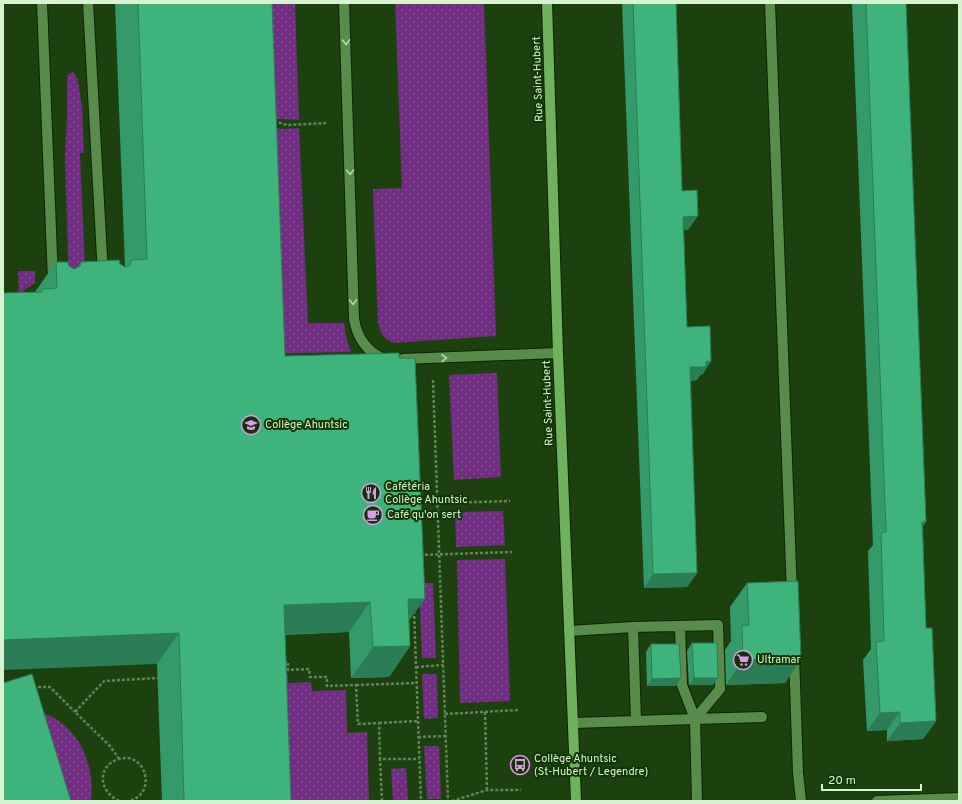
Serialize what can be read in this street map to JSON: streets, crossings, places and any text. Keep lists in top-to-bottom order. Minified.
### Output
{"streets":{"main road":["Rue Saint-Hubert"]},"places":{"school or university":["Collège Ahuntsic"],"restaurant":["Cafétéria Collège Ahuntsic"],"cafe":["Café qu'on sert"],"supermarket":["Ultramar"],"bus stop":["Collège Ahuntsic (St-Hubert / Legendre)"]},"scale_bar":"20 m"}
